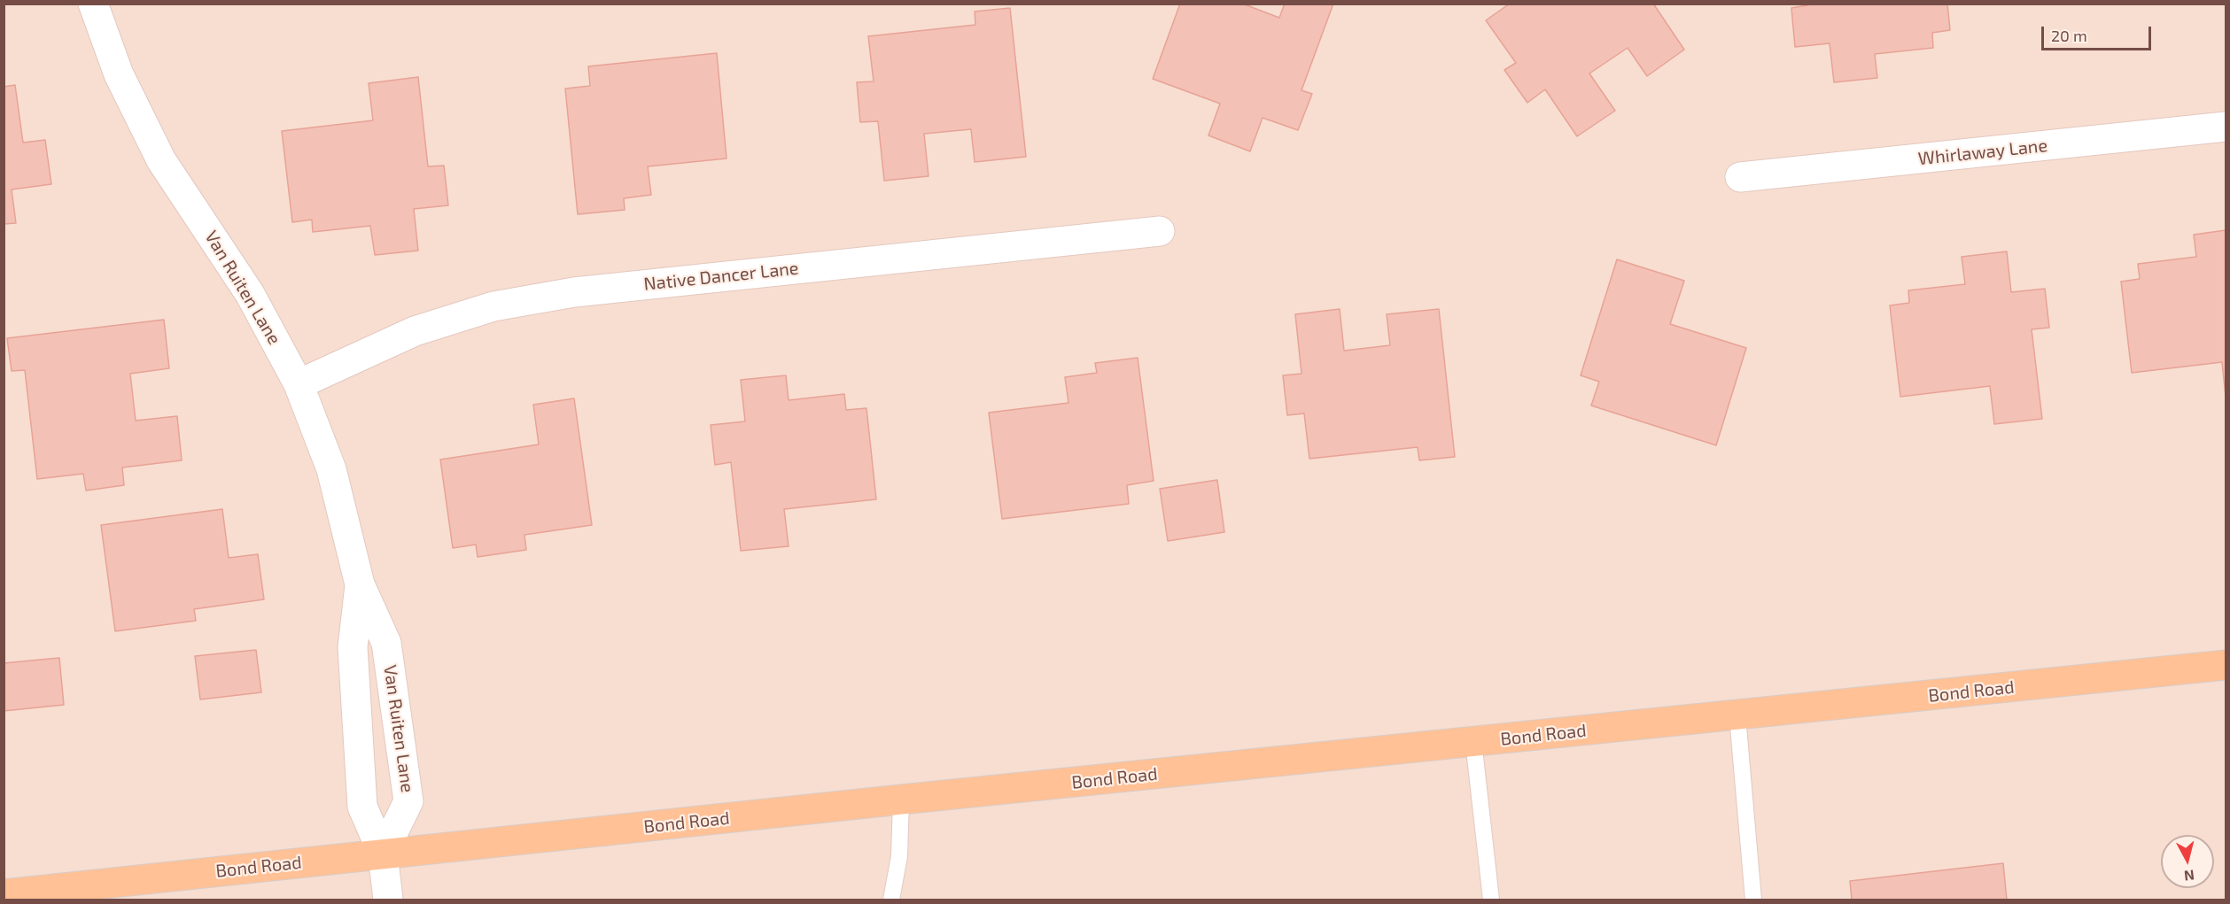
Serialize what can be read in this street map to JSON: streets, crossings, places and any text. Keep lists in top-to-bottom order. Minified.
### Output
{"streets":{"main road":["Bond Road"],"street":["Whirlaway Lane","Native Dancer Lane","Van Ruiten Lane"]},"crossings":[["Native Dancer Lane","Van Ruiten Lane"],["Van Ruiten Lane","Bond Road"]],"scale_bar":"20 m","north":"bottom"}
